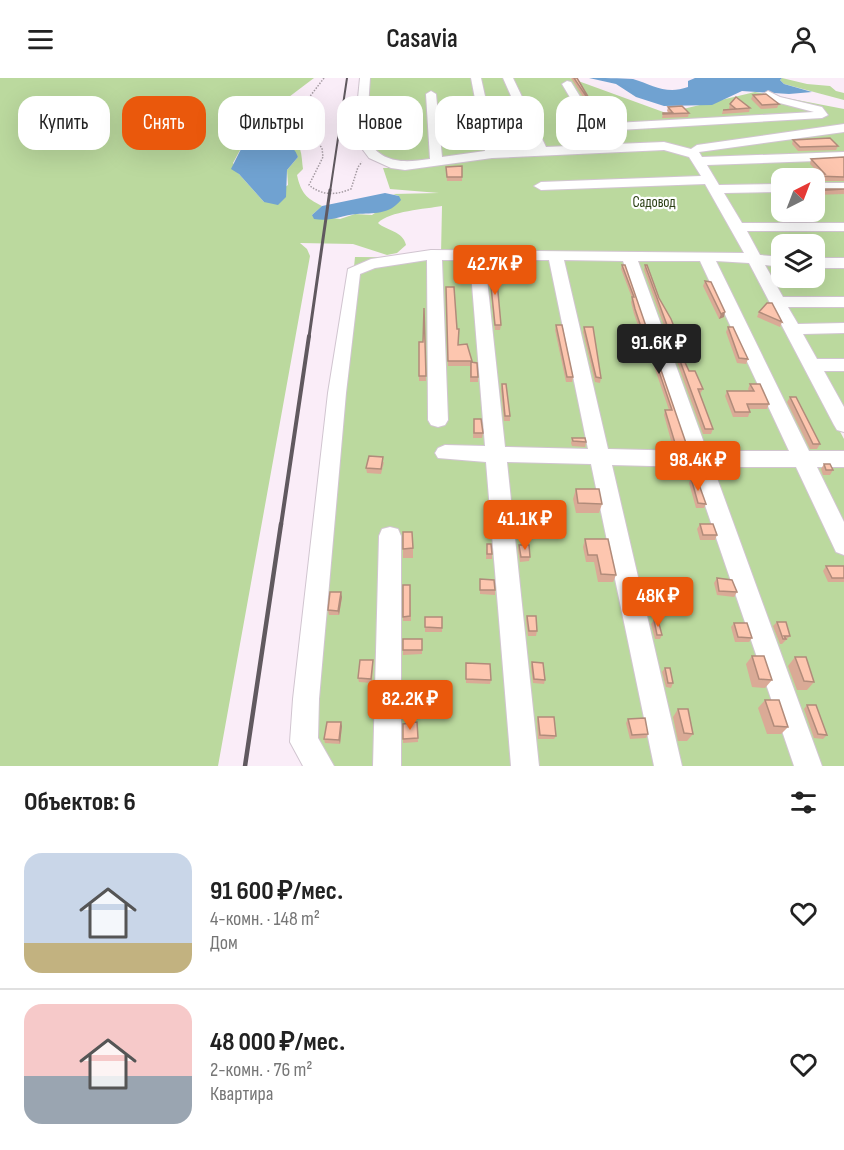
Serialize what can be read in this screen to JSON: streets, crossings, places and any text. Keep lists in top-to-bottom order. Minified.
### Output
{"parks":["Садовод"],"north":"top right","page":{"header":"Casavia","chip":["Купить","Снять","Фильтры","Новое","Квартира","Дом"],"price":["42.7K ₽","91.6K ₽","98.4K ₽","41.1K ₽","48K ₽","82.2K ₽"],"heading":"Объектов: 6","list":[{"name":"91 600 ₽/мес.","note":"4-комн. · 148 m² · Дом"},{"name":"48 000 ₽/мес.","note":"2-комн. · 76 m² · Квартира"}]}}
